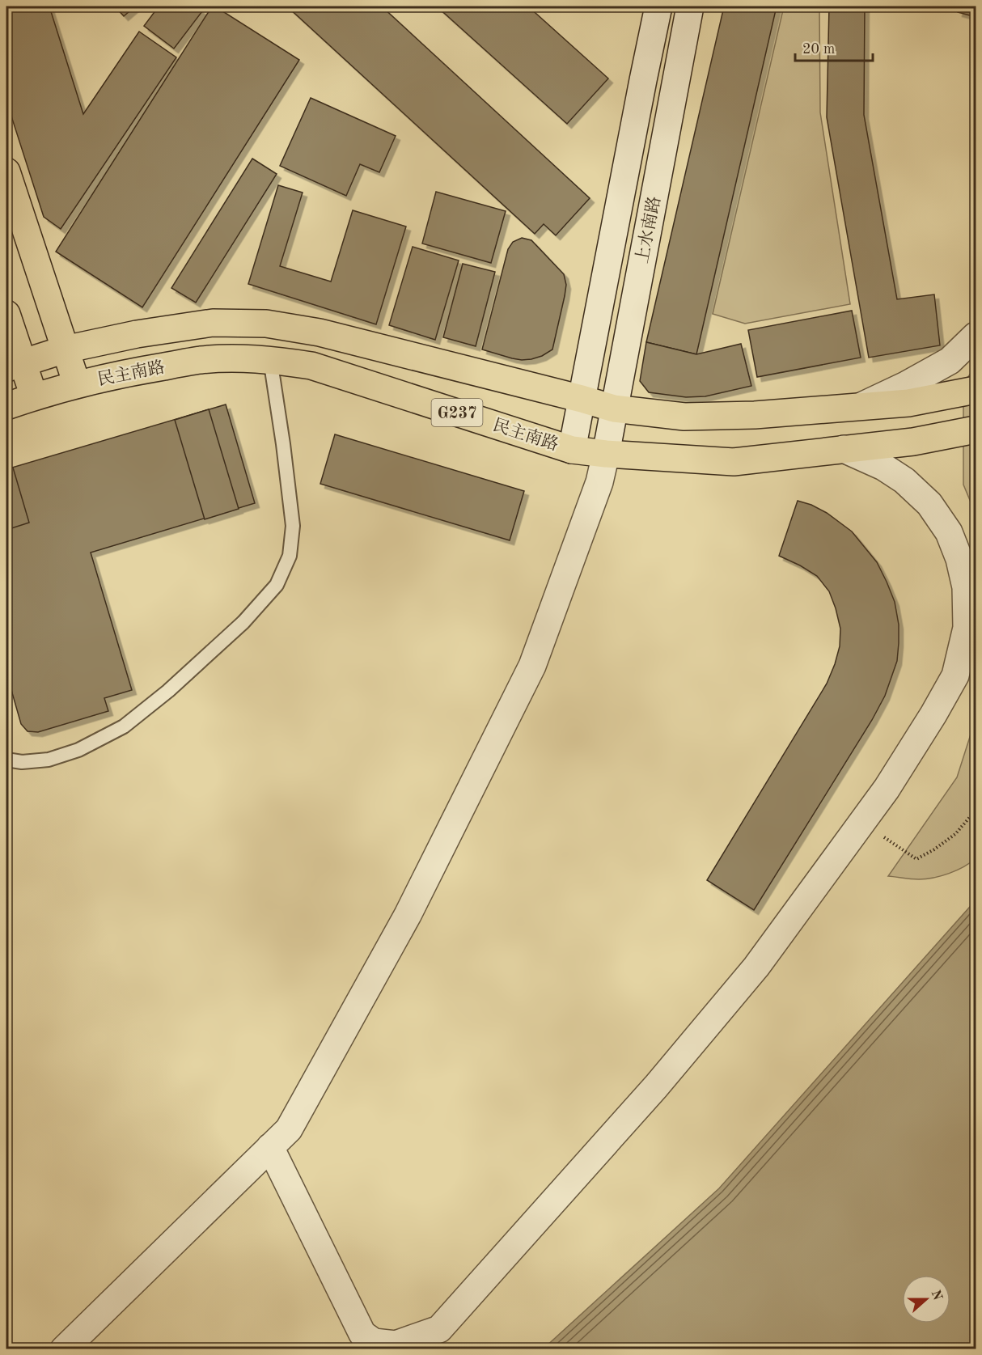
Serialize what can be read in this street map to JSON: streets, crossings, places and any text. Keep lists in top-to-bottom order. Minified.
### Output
{"streets":{"main road":["民主南路","G237"],"street":["上水南路"]},"crossings":[["上水南路","民主南路"],["上水南路","G237"]],"scale_bar":"20 m","north":"right"}
